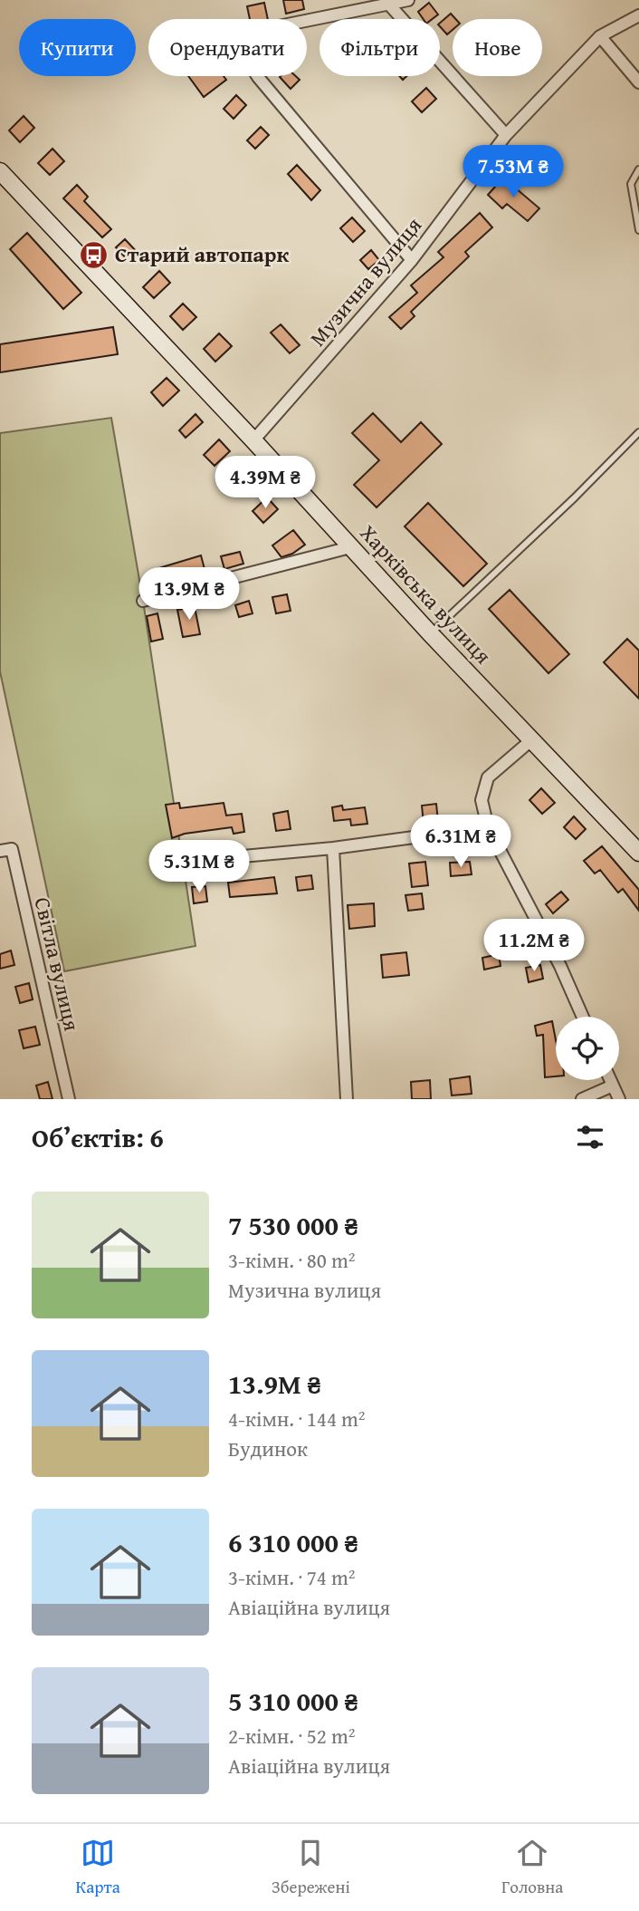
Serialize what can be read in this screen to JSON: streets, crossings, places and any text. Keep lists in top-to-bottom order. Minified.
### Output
{"streets":{"street":["Музична вулиця","Харківська вулиця","Світла вулиця"]},"crossings":[["Музична вулиця","Харківська вулиця"]],"places":{"bus stop":["Старий автопарк"]},"page":{"chip":["Купити","Орендувати","Фільтри","Нове"],"price":["7.53M ₴","4.39M ₴","13.9M ₴","6.31M ₴","5.31M ₴","11.2M ₴"],"heading":"Об’єктів: 6","list":[{"name":"7 530 000 ₴","note":"3-кімн. · 80 m² · Музична вулиця"},{"name":"13.9M ₴","note":"4-кімн. · 144 m² · Будинок"},{"name":"6 310 000 ₴","note":"3-кімн. · 74 m² · Авіаційна вулиця"},{"name":"5 310 000 ₴","note":"2-кімн. · 52 m² · Авіаційна вулиця"}],"tabs":["Карта","Збережені","Головна"]}}
